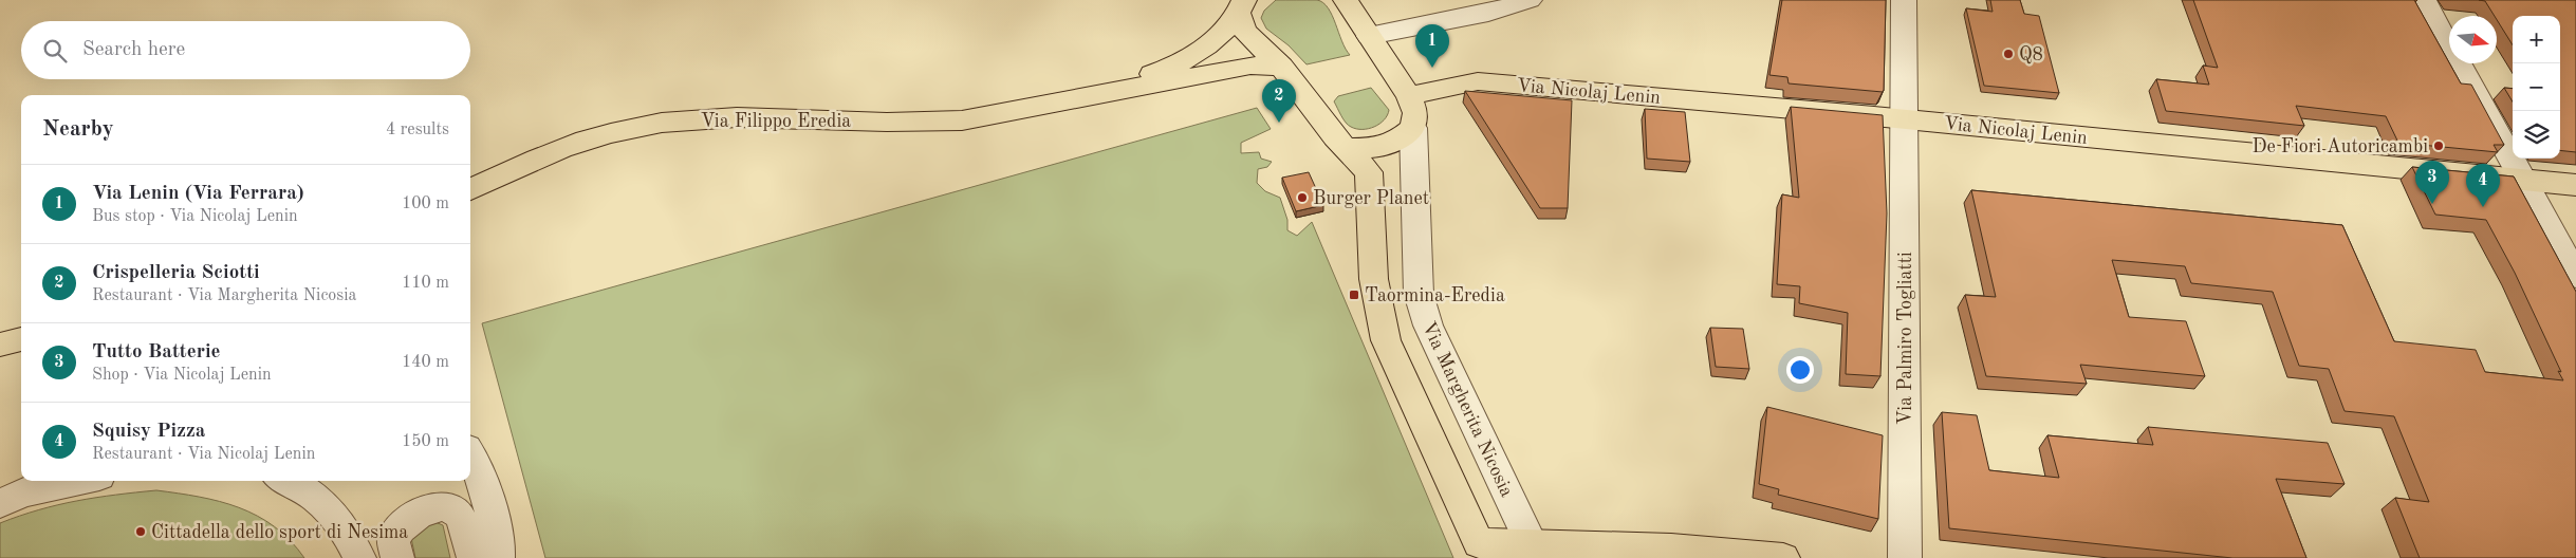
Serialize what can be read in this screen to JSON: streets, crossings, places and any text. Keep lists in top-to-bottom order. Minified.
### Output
{"streets":{"main road":["Via Nicolaj Lenin","Via Filippo Eredia"],"street":["Via Palmiro Togliatti","Via Margherita Nicosia"]},"crossings":[["Via Nicolaj Lenin","Via Palmiro Togliatti"]],"places":{"other":["Q8","De Fiori Autoricambi","Burger Planet","Cittadella dello sport di Nesima"],"transit":["Taormina-Eredia"]},"north":"right","page":{"map_buttons":["+","−"],"search":"Search here","pins":["1","2","3","4"],"heading":["Nearby","4 results"],"list":[{"mark":"1","name":"Via Lenin (Via Ferrara)","note":"Bus stop · Via Nicolaj Lenin","value":"100 m"},{"mark":"2","name":"Crispelleria Sciotti","note":"Restaurant · Via Margherita Nicosia","value":"110 m"},{"mark":"3","name":"Tutto Batterie","note":"Shop · Via Nicolaj Lenin","value":"140 m"},{"mark":"4","name":"Squisy Pizza","note":"Restaurant · Via Nicolaj Lenin","value":"150 m"}]}}
